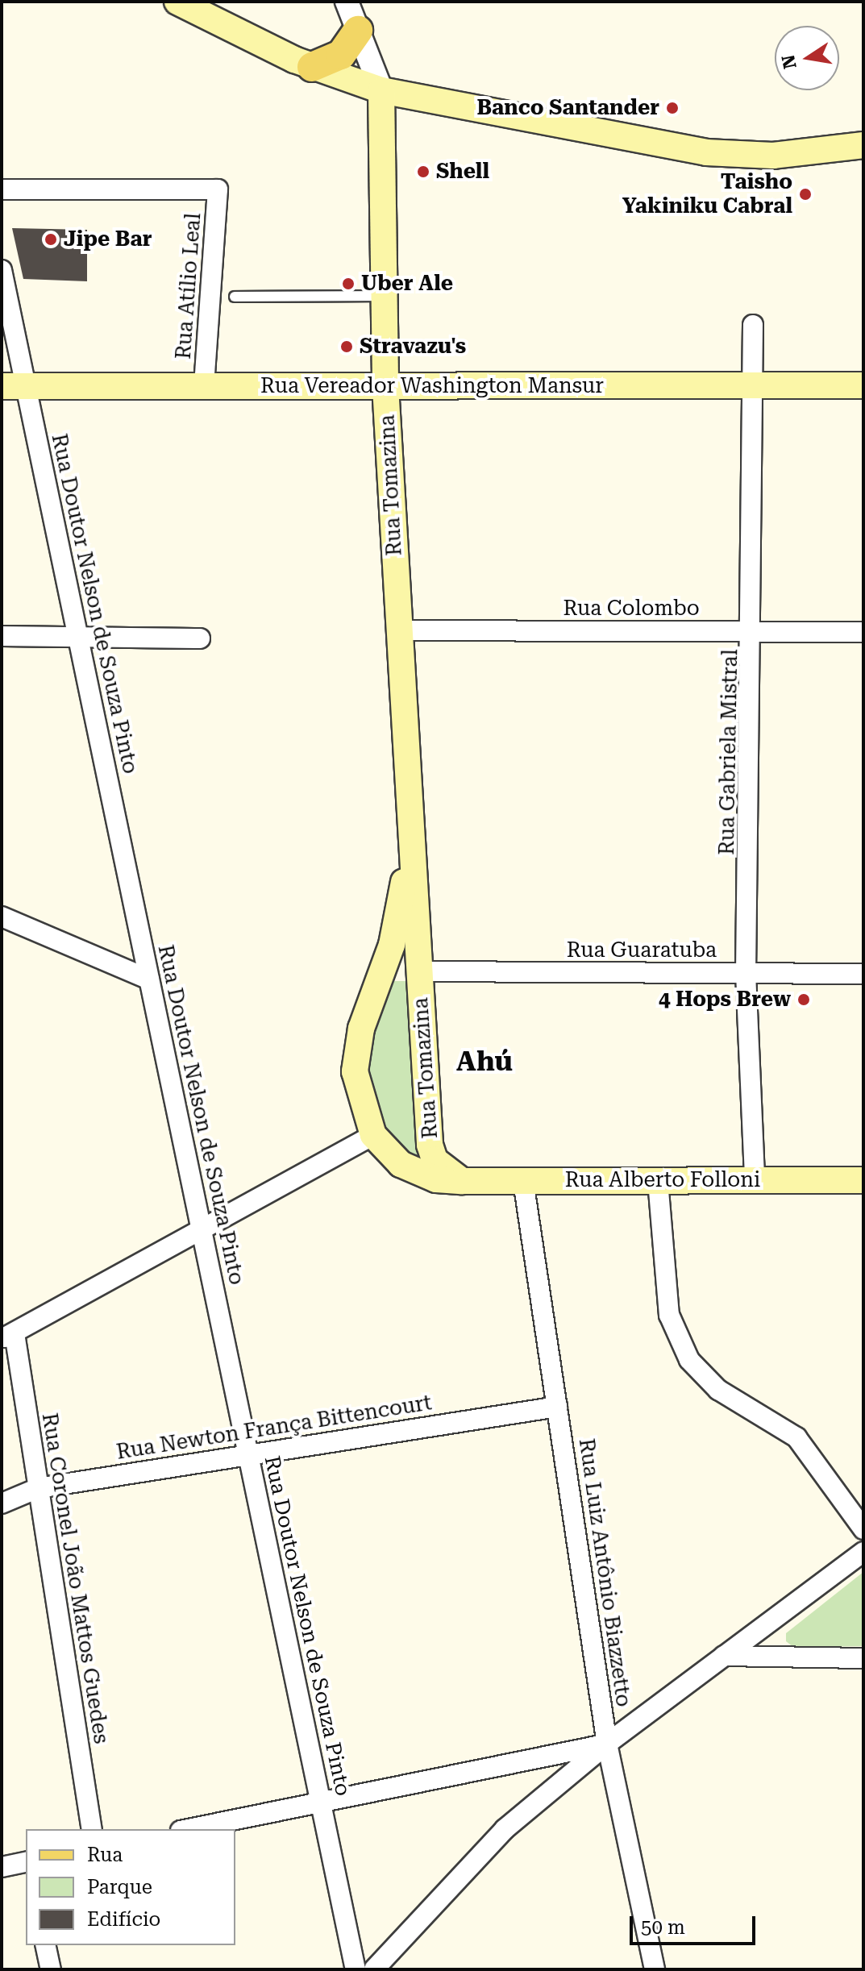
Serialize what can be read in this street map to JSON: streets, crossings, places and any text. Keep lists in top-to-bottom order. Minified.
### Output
{"streets":{"main road":["Rua Vereador Washington Mansur","Rua Tomazina","Rua Alberto Folloni"],"street":["Rua Atílio Leal","Rua Doutor Nelson de Souza Pinto","Rua Colombo","Rua Gabriela Mistral","Rua Guaratuba","Rua Newton França Bittencourt","Rua Luiz Antônio Biazzetto","Rua Coronel João Mattos Guedes"]},"crossings":[["Rua Atílio Leal","Rua Vereador Washington Mansur"],["Rua Vereador Washington Mansur","Rua Tomazina"],["Rua Vereador Washington Mansur","Rua Doutor Nelson de Souza Pinto"],["Rua Vereador Washington Mansur","Rua Gabriela Mistral"],["Rua Tomazina","Rua Colombo"],["Rua Tomazina","Rua Guaratuba"],["Rua Tomazina","Rua Alberto Folloni"],["Rua Doutor Nelson de Souza Pinto","Rua Newton França Bittencourt"],["Rua Colombo","Rua Gabriela Mistral"],["Rua Gabriela Mistral","Rua Guaratuba"],["Rua Gabriela Mistral","Rua Alberto Folloni"],["Rua Alberto Folloni","Rua Luiz Antônio Biazzetto"],["Rua Newton França Bittencourt","Rua Luiz Antônio Biazzetto"],["Rua Newton França Bittencourt","Rua Coronel João Mattos Guedes"]],"districts":["Ahú"],"places":["Banco Santander","Shell","Taisho Yakiniku Cabral","Jipe Bar","Uber Ale","Stravazu's","4 Hops Brew"],"legend":["Rua","Parque","Edifício"],"scale_bar":"50 m","north":"left"}
